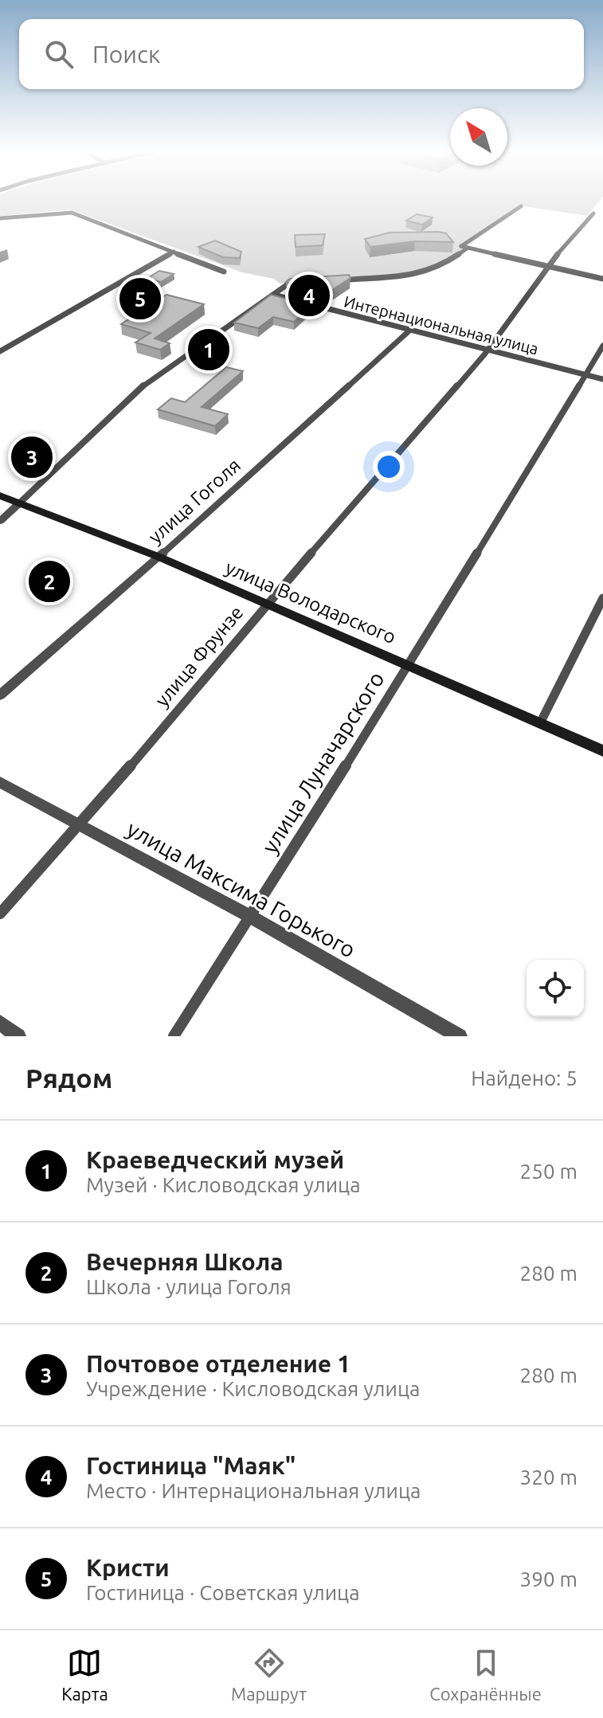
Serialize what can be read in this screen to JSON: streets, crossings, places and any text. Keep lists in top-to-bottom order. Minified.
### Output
{"streets":{"main road":["улица Володарского"],"street":["Интернациональная улица","улица Гоголя","улица Фрунзе","улица Луначарского","улица Максима Горького"]},"crossings":[["Интернациональная улица","улица Гоголя"],["Интернациональная улица","улица Фрунзе"],["Интернациональная улица","улица Луначарского"],["улица Гоголя","улица Володарского"],["улица Володарского","улица Фрунзе"],["улица Володарского","улица Луначарского"],["улица Фрунзе","улица Максима Горького"],["улица Луначарского","улица Максима Горького"]],"north":"top left","page":{"search":"Поиск","pins":["4","5","1","3","2"],"heading":["Рядом","Найдено: 5"],"list":[{"mark":"1","name":"Краеведческий музей","note":"Музей · Кисловодская улица","value":"250 m"},{"mark":"2","name":"Вечерняя Школа","note":"Школа · улица Гоголя","value":"280 m"},{"mark":"3","name":"Почтовое отделение 1","note":"Учреждение · Кисловодская улица","value":"280 m"},{"mark":"4","name":"Гостиница \"Маяк\"","note":"Место · Интернациональная улица","value":"320 m"},{"mark":"5","name":"Кристи","note":"Гостиница · Советская улица","value":"390 m"}],"nav":["Карта","Маршрут","Сохранённые"]}}
